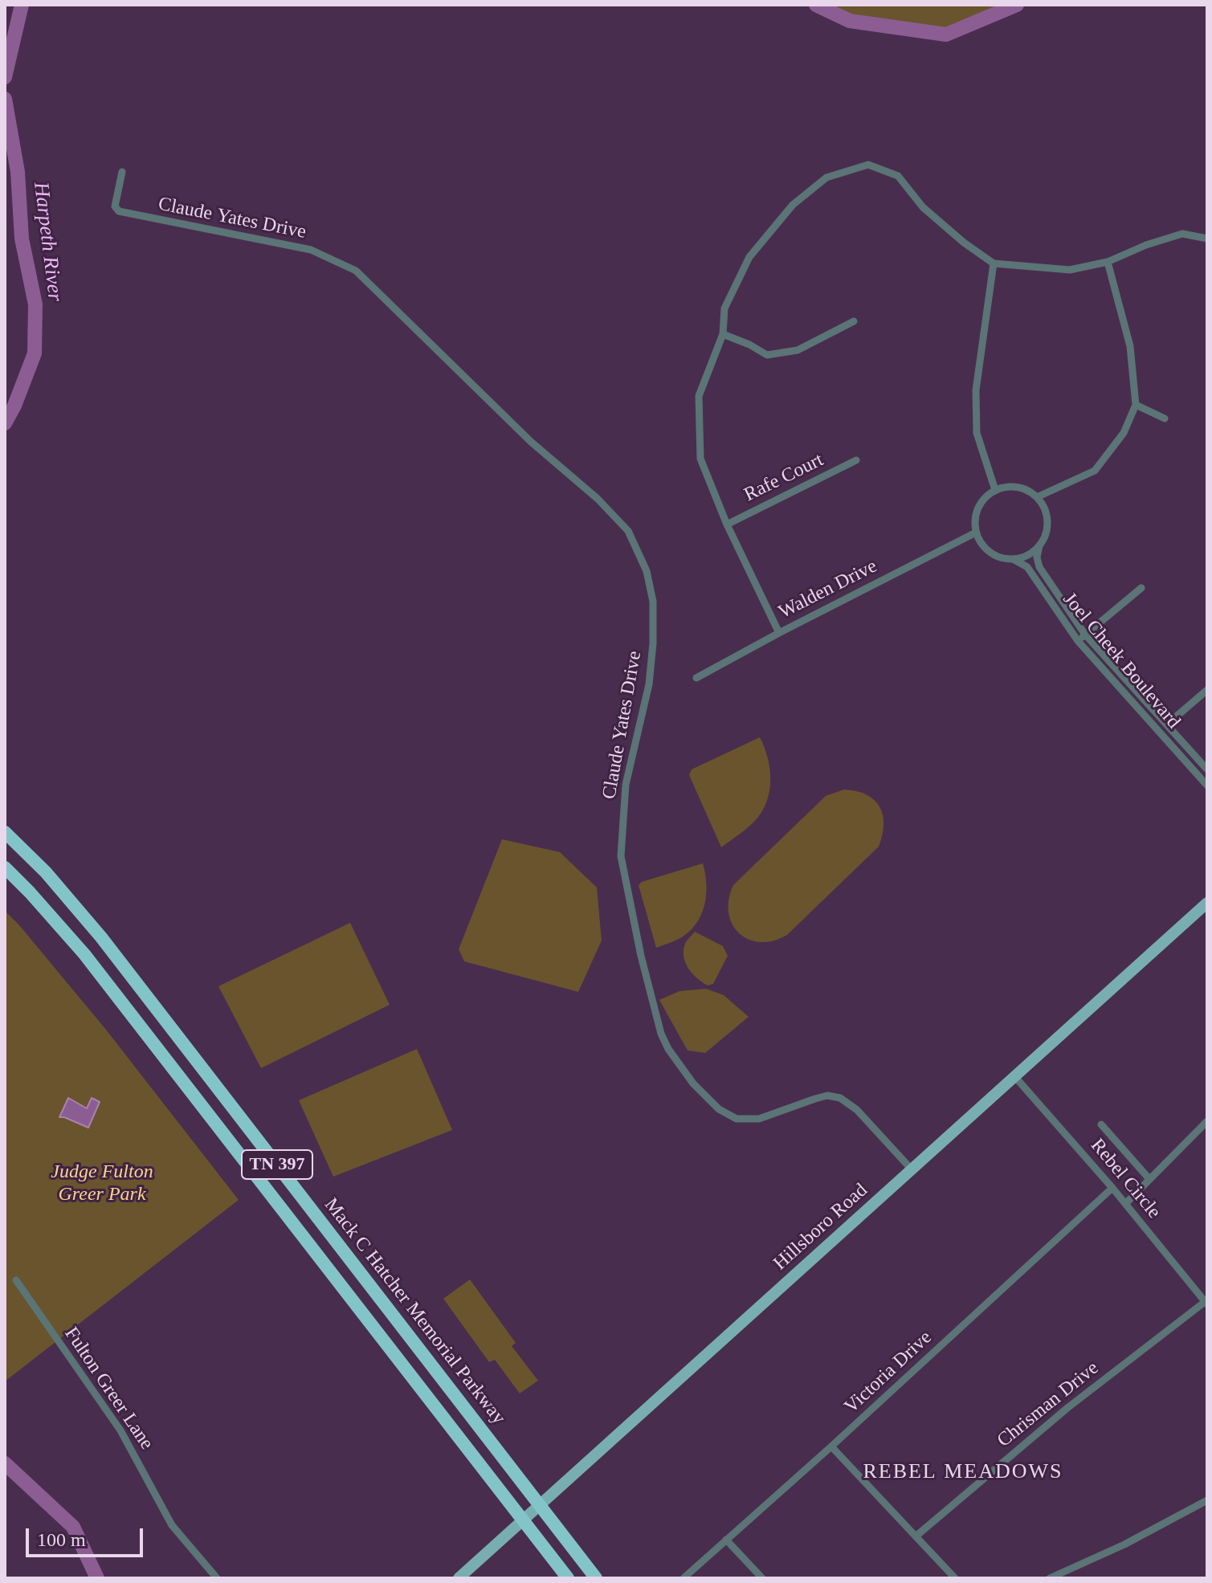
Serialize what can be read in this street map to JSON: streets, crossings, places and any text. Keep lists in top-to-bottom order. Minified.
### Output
{"streets":{"highway":["TN 397","Mack C Hatcher Memorial Parkway"],"main road":["Hillsboro Road"],"street":["Claude Yates Drive","Rafe Court","Walden Drive","Joel Cheek Boulevard","Rebel Circle","Victoria Drive","Fulton Greer Lane","Chrisman Drive"]},"crossings":[["Claude Yates Drive","Hillsboro Road"],["Walden Drive","Joel Cheek Boulevard"],["TN 397","Hillsboro Road"],["Rebel Circle","Hillsboro Road"],["Rebel Circle","Victoria Drive"],["Rebel Circle","Chrisman Drive"],["Hillsboro Road","Mack C Hatcher Memorial Parkway"]],"districts":["REBEL MEADOWS"],"water":["Harpeth River"],"parks":["Judge Fulton Greer Park"],"scale_bar":"100 m"}
